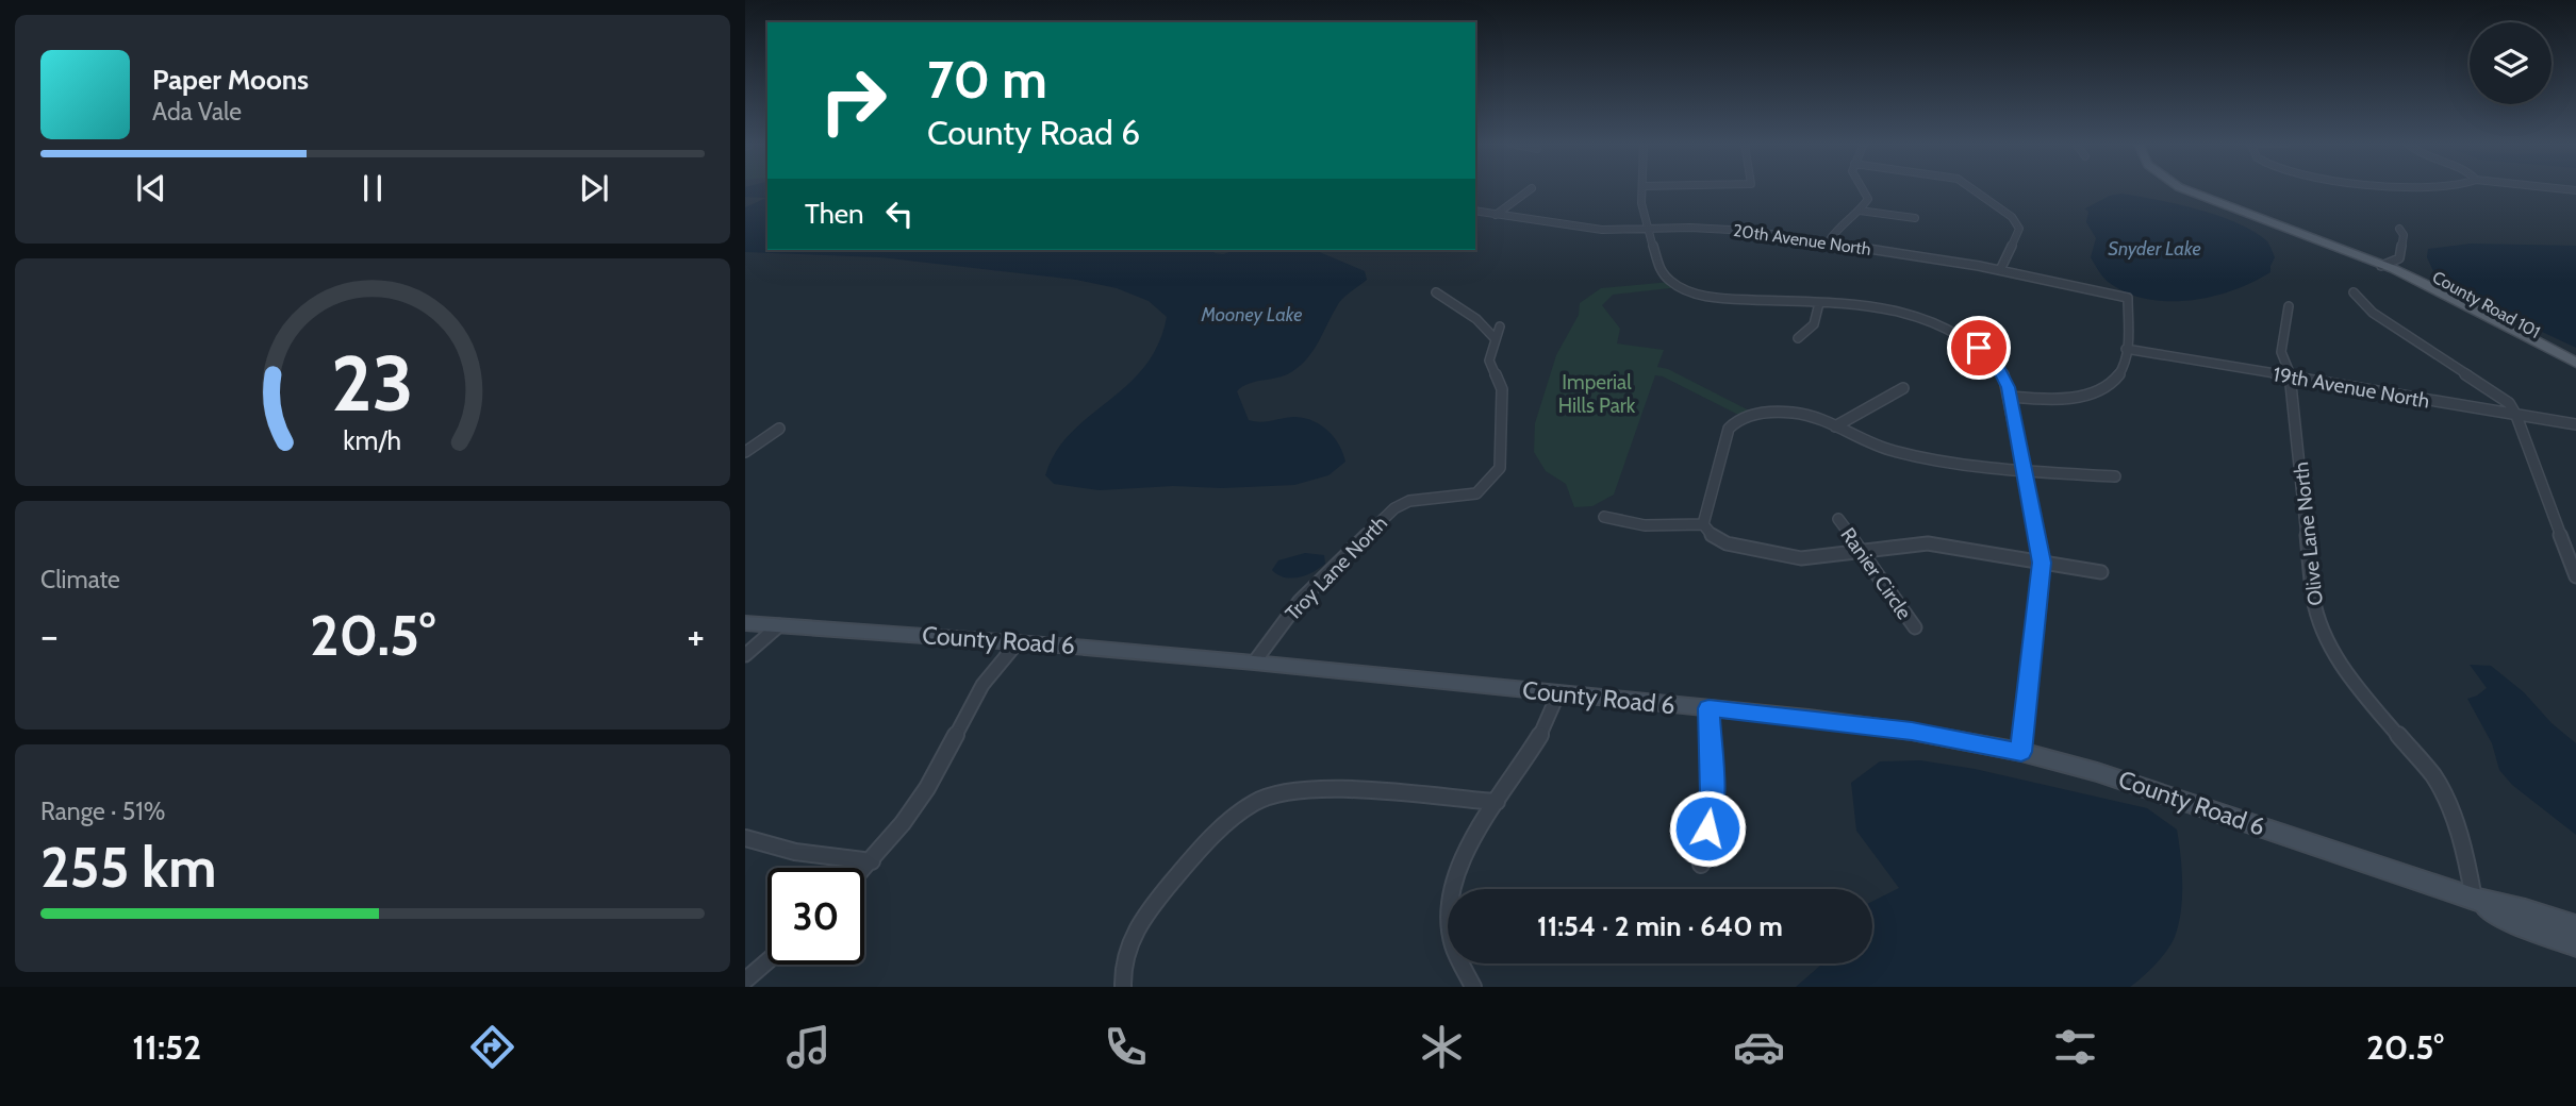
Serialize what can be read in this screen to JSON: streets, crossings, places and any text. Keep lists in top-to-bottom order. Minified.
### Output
{"streets":{"main road":["County Road 101","County Road 6"],"street":["20th Avenue North","19th Avenue North","Olive Lane North","Troy Lane North","Ranier Circle"]},"crossings":[["20th Avenue North","19th Avenue North"],["19th Avenue North","Olive Lane North"],["Olive Lane North","County Road 6"],["Troy Lane North","County Road 6"]],"water":["Snyder Lake","Mooney Lake"],"parks":["Imperial Hills Park"],"page":{"turn":["70 m","County Road 6"],"song":["Paper Moons","Ada Vale"],"then":"Then","tile":["Climate",["Range · 51%","255 km"]],"heat":["−","20.5°","+"],"limit":"30","trip":"11:54 · 2 min · 640 m","tabs":["11:52","20.5°"],"gauge":["23","km/h"]}}
